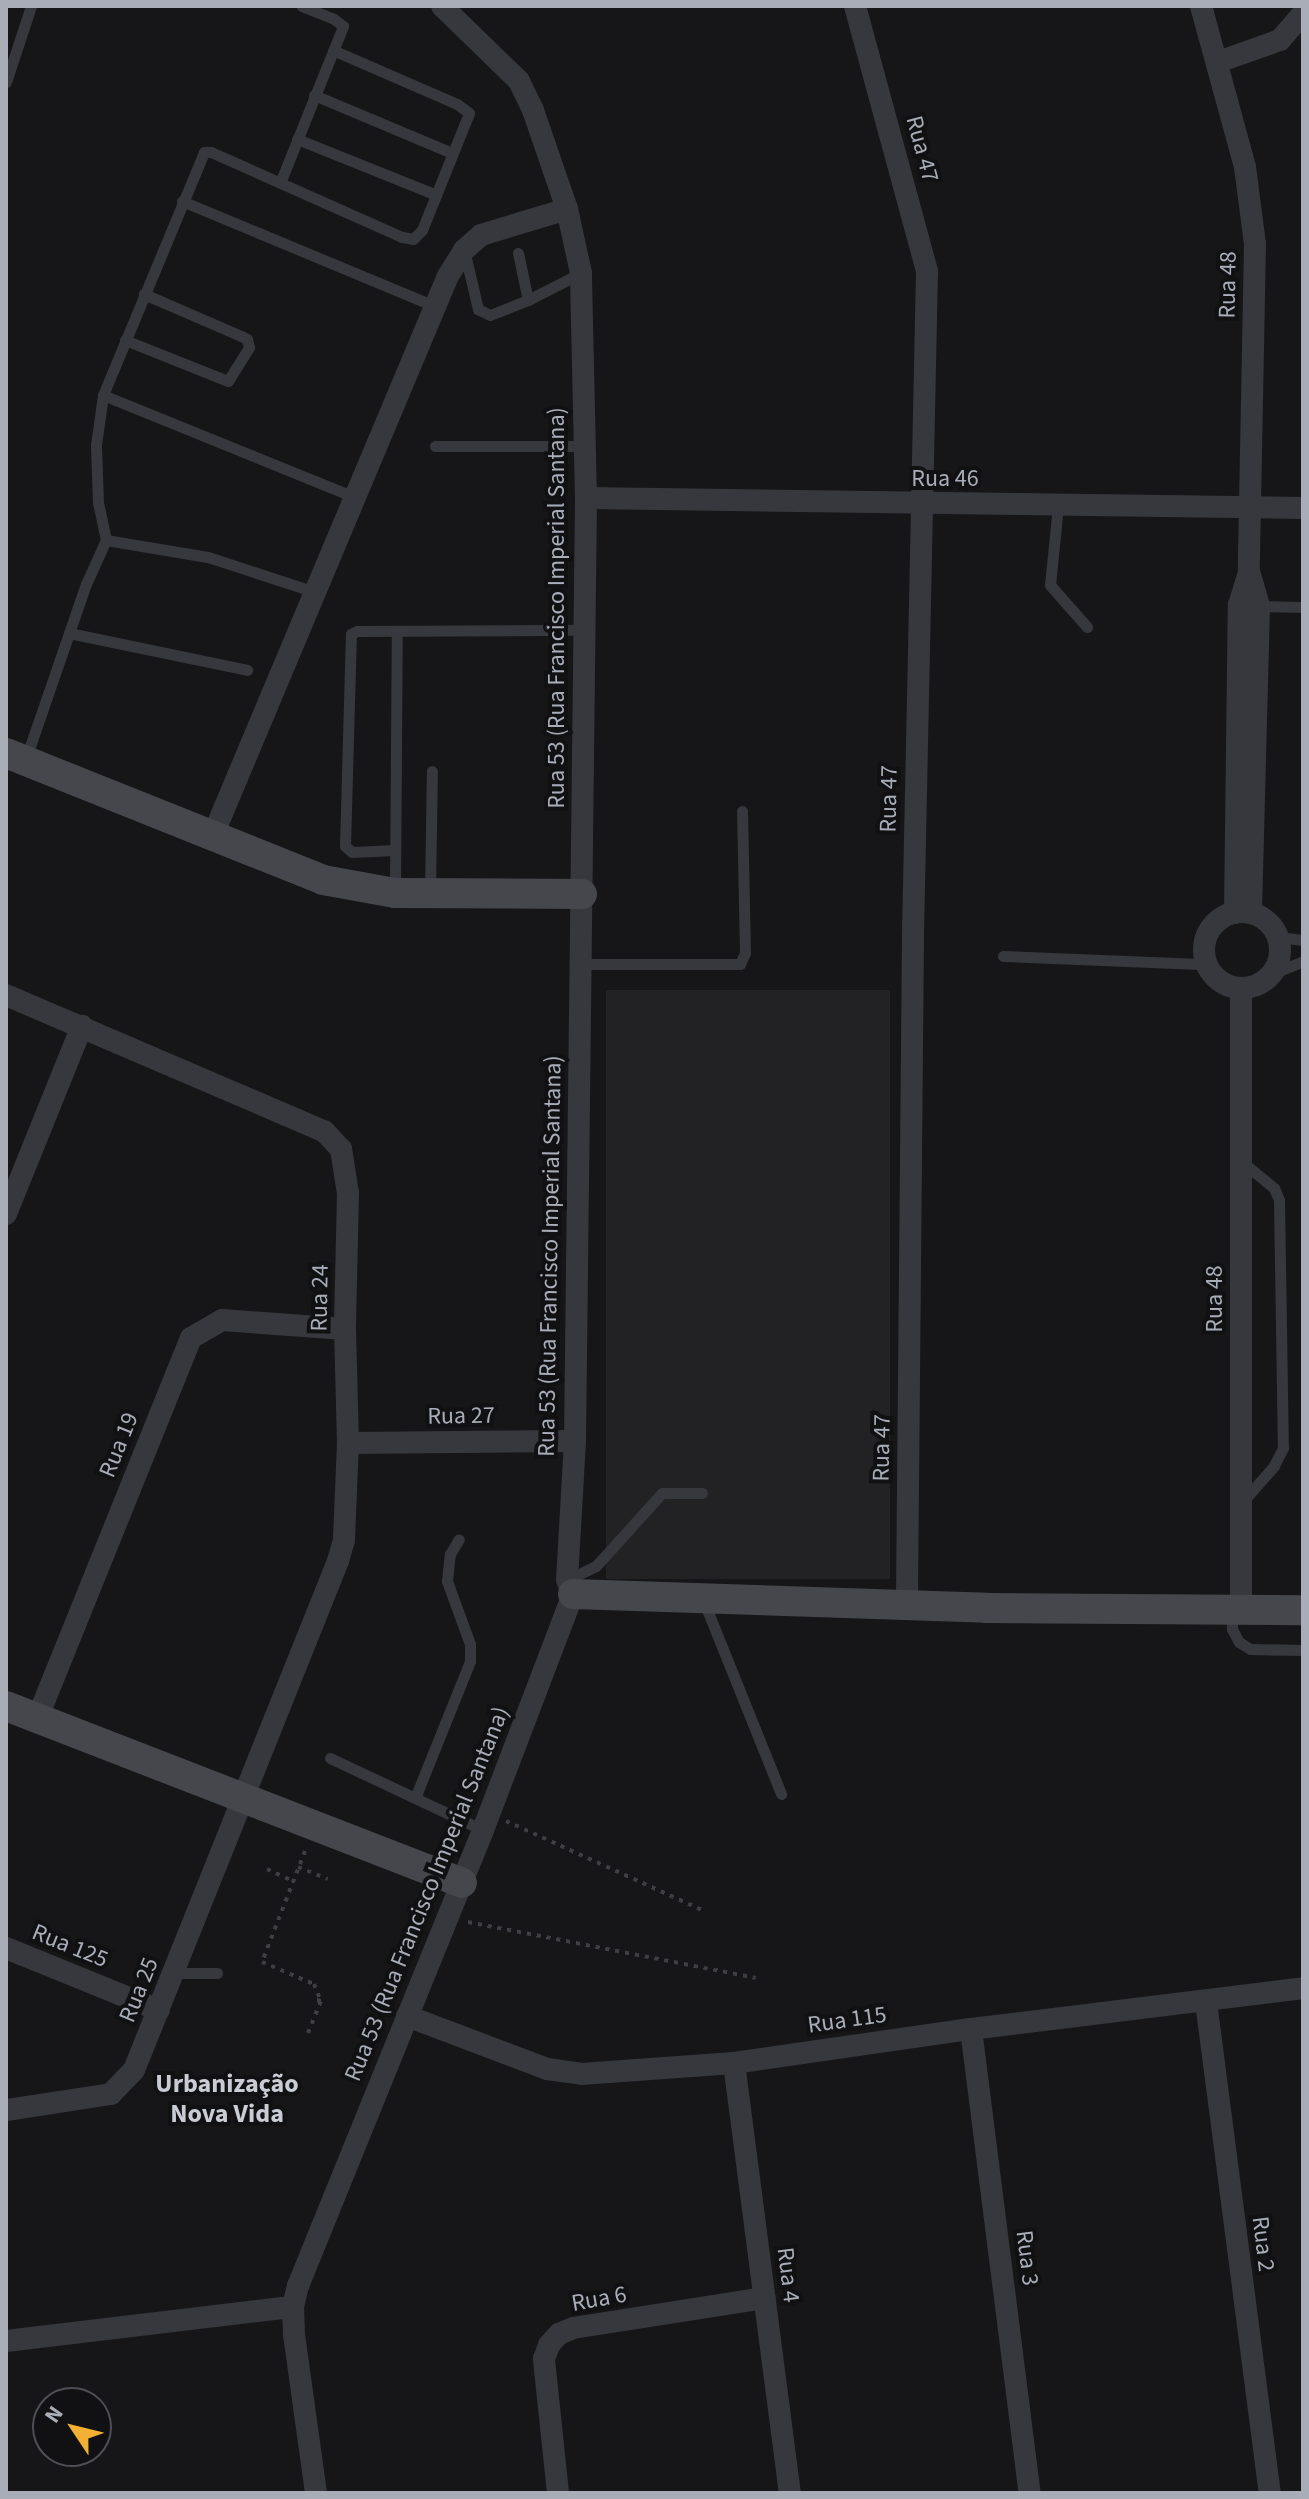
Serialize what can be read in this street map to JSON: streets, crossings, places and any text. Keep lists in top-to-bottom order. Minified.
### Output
{"streets":{"street":["Rua 47","Rua 48","Rua 46","Rua 53 (Rua Francisco Imperial Santana)","Rua 24","Rua 27","Rua 19","Rua 125","Rua 25","Rua 115","Rua 2","Rua 3","Rua 4","Rua 6"]},"crossings":[["Rua 47","Rua 46"],["Rua 48","Rua 46"],["Rua 46","Rua 53 (Rua Francisco Imperial Santana)"],["Rua 53 (Rua Francisco Imperial Santana)","Rua 27"],["Rua 53 (Rua Francisco Imperial Santana)","Rua 115"],["Rua 24","Rua 27"],["Rua 24","Rua 19"],["Rua 24","Rua 25"],["Rua 125","Rua 25"],["Rua 115","Rua 2"],["Rua 115","Rua 3"],["Rua 115","Rua 4"],["Rua 4","Rua 6"]],"districts":["Urbanização Nova Vida"],"north":"top left"}
